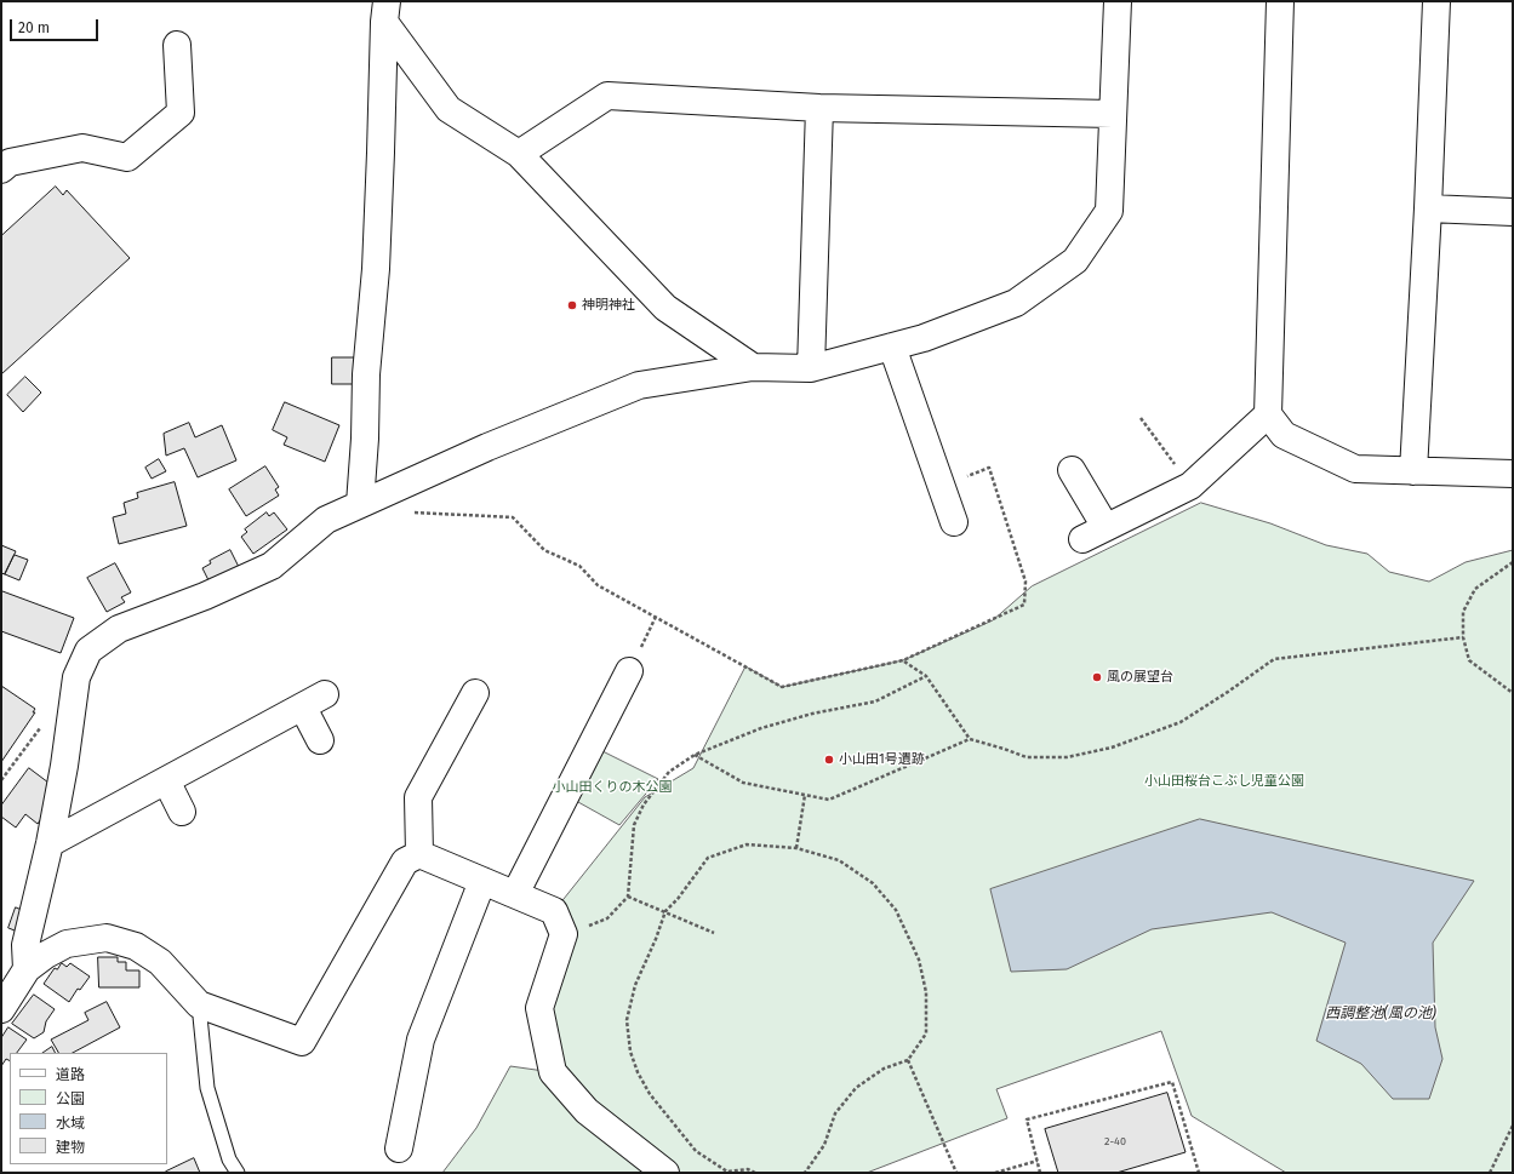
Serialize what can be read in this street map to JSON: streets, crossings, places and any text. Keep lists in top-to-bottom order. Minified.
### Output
{"water":["西調整池(風の池)"],"parks":["小山田桜台こぶし児童公園","小山田くりの木公園"],"places":["神明神社","風の展望台","小山田1号遺跡"],"house_numbers":["2-40"],"legend":["道路","公園","水域","建物"],"scale_bar":"20 m"}
